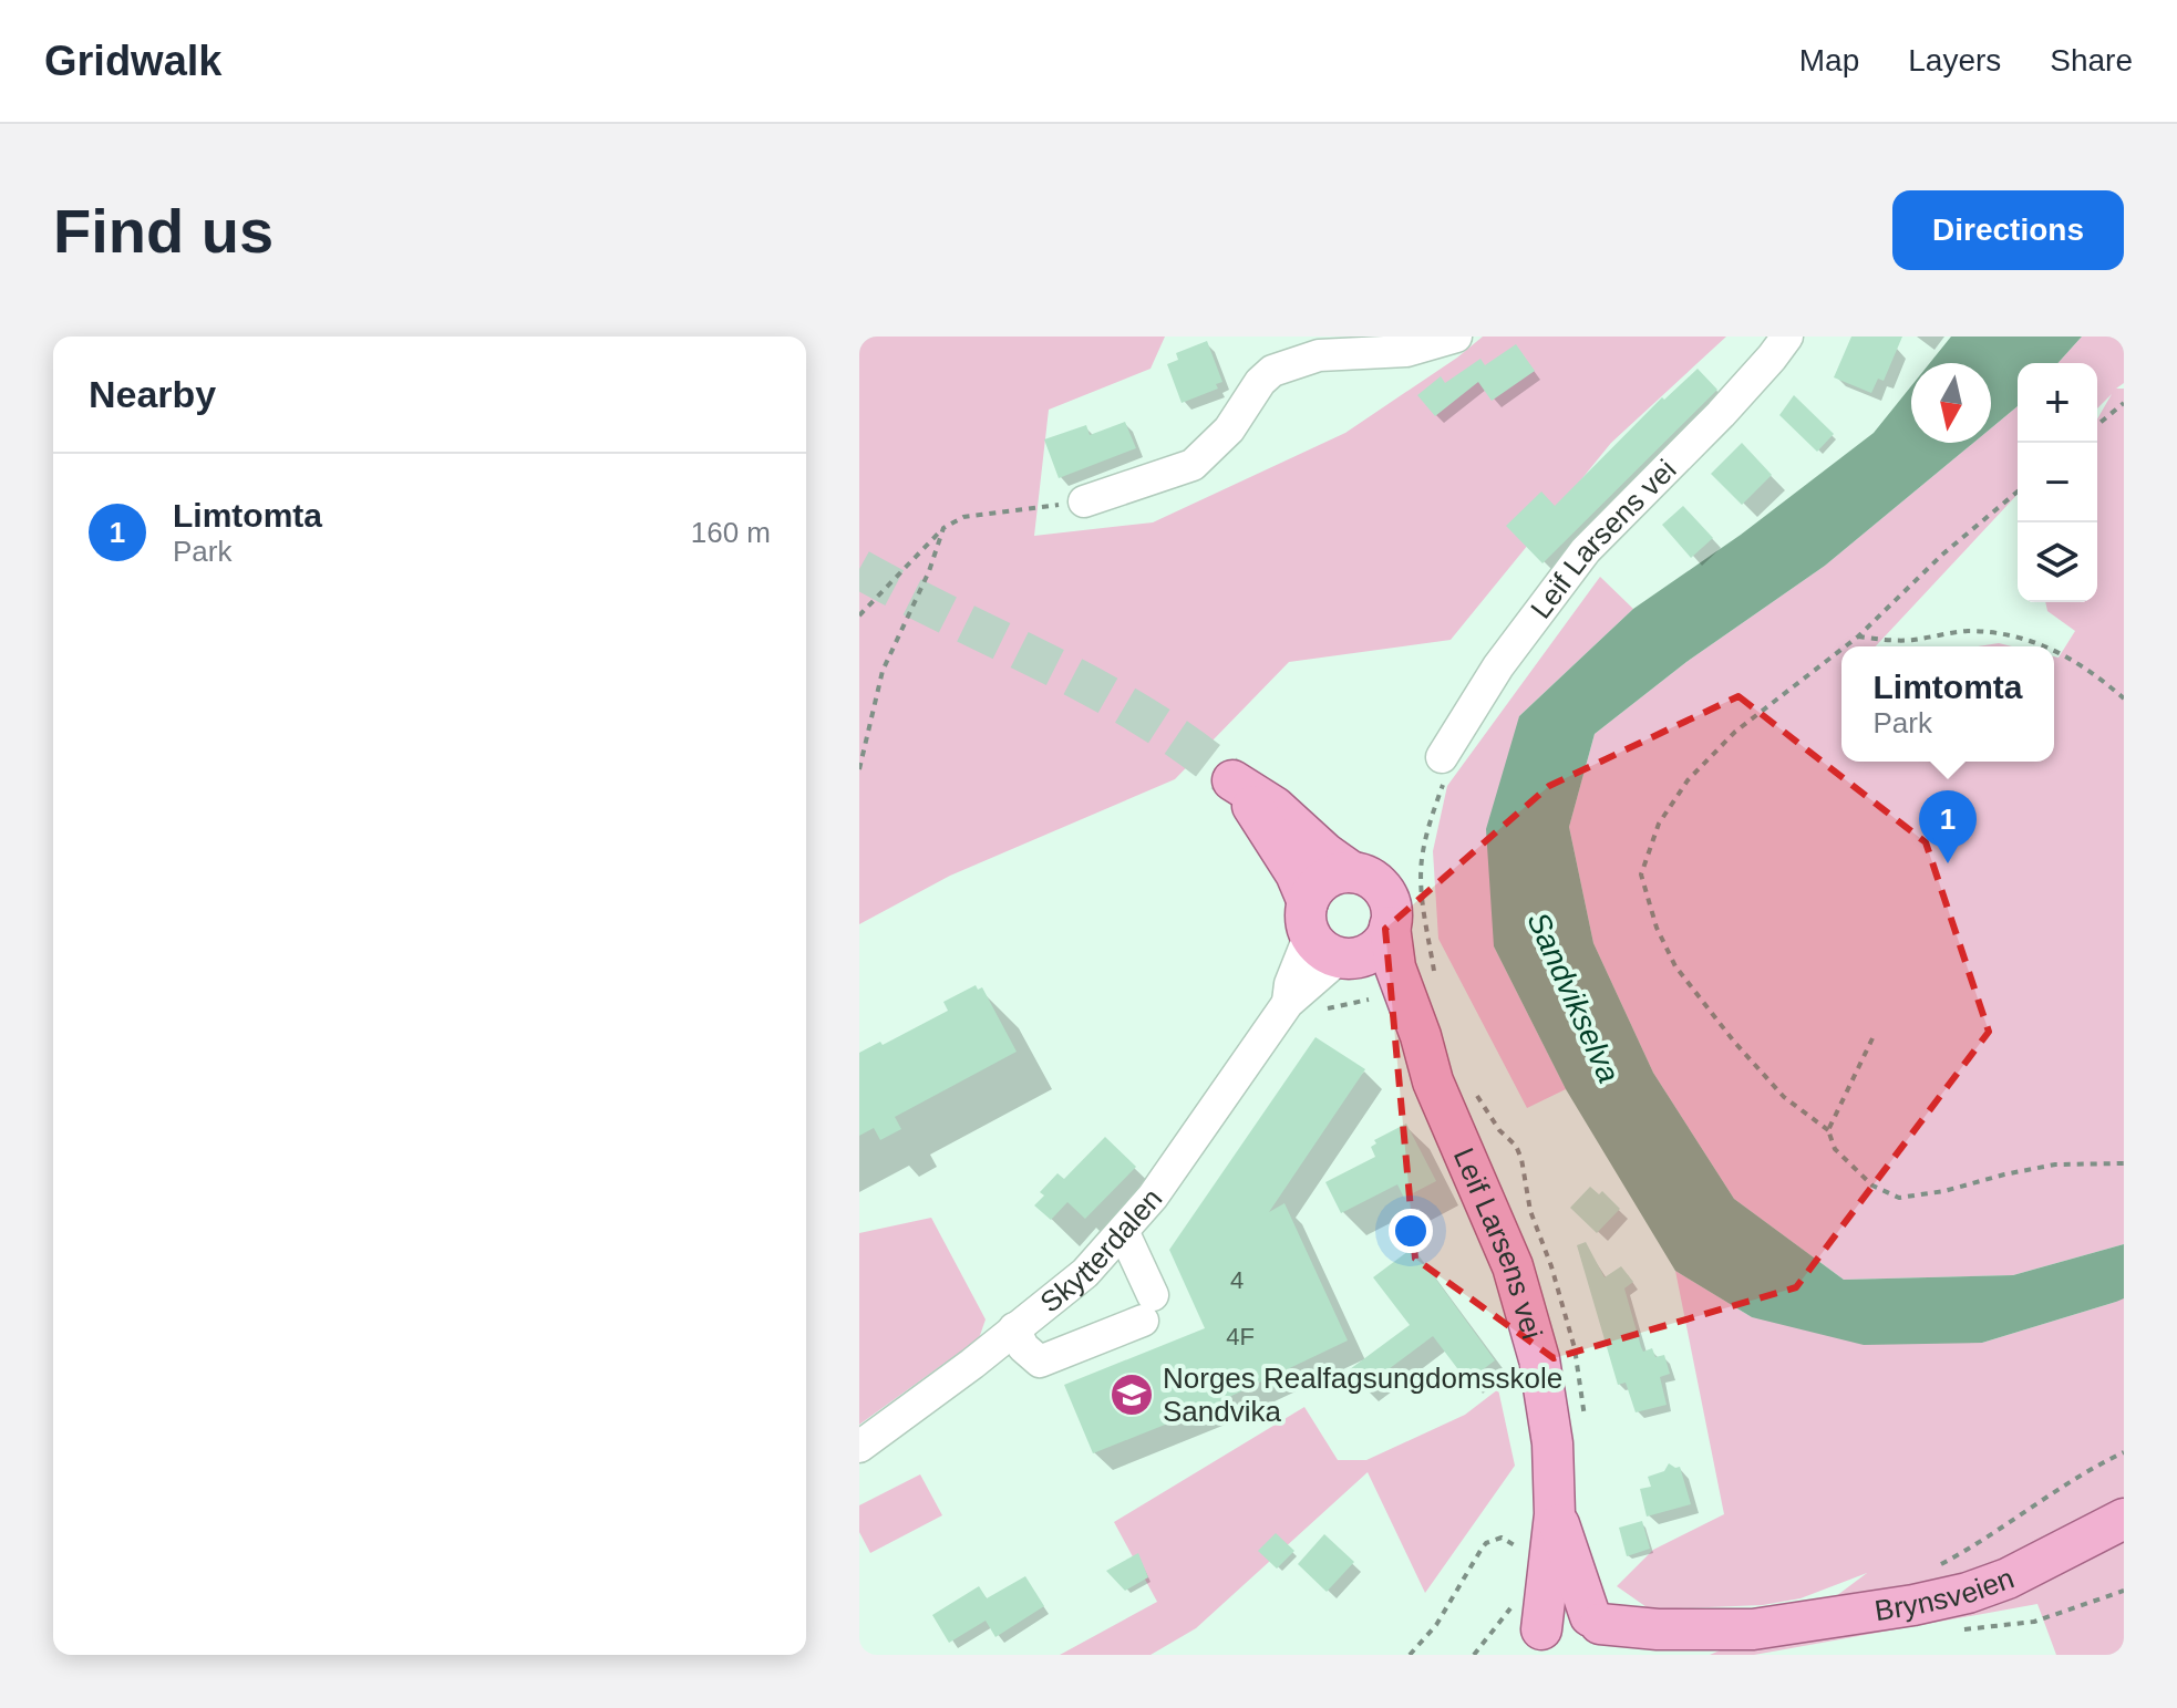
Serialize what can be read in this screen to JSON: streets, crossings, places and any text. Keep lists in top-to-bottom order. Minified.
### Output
{"streets":{"main road":["Leif Larsens vei","Brynsveien"],"street":["Skytterdalen"]},"crossings":[["Leif Larsens vei","Skytterdalen"],["Leif Larsens vei","Brynsveien"]],"water":["Sandvikselva"],"places":{"school or university":["Norges Realfagsungdomsskole Sandvika"]},"house_numbers":["4","4F"],"north":"bottom","page":{"header":"Gridwalk","nav":["Map","Layers","Share"],"buttons":"Directions","title":"Find us","heading":"Nearby","map_buttons":["+","−"],"list":[{"mark":"1","name":"Limtomta","note":"Park","value":"160 m"}],"popup":["Limtomta","Park"],"pins":"1"}}
